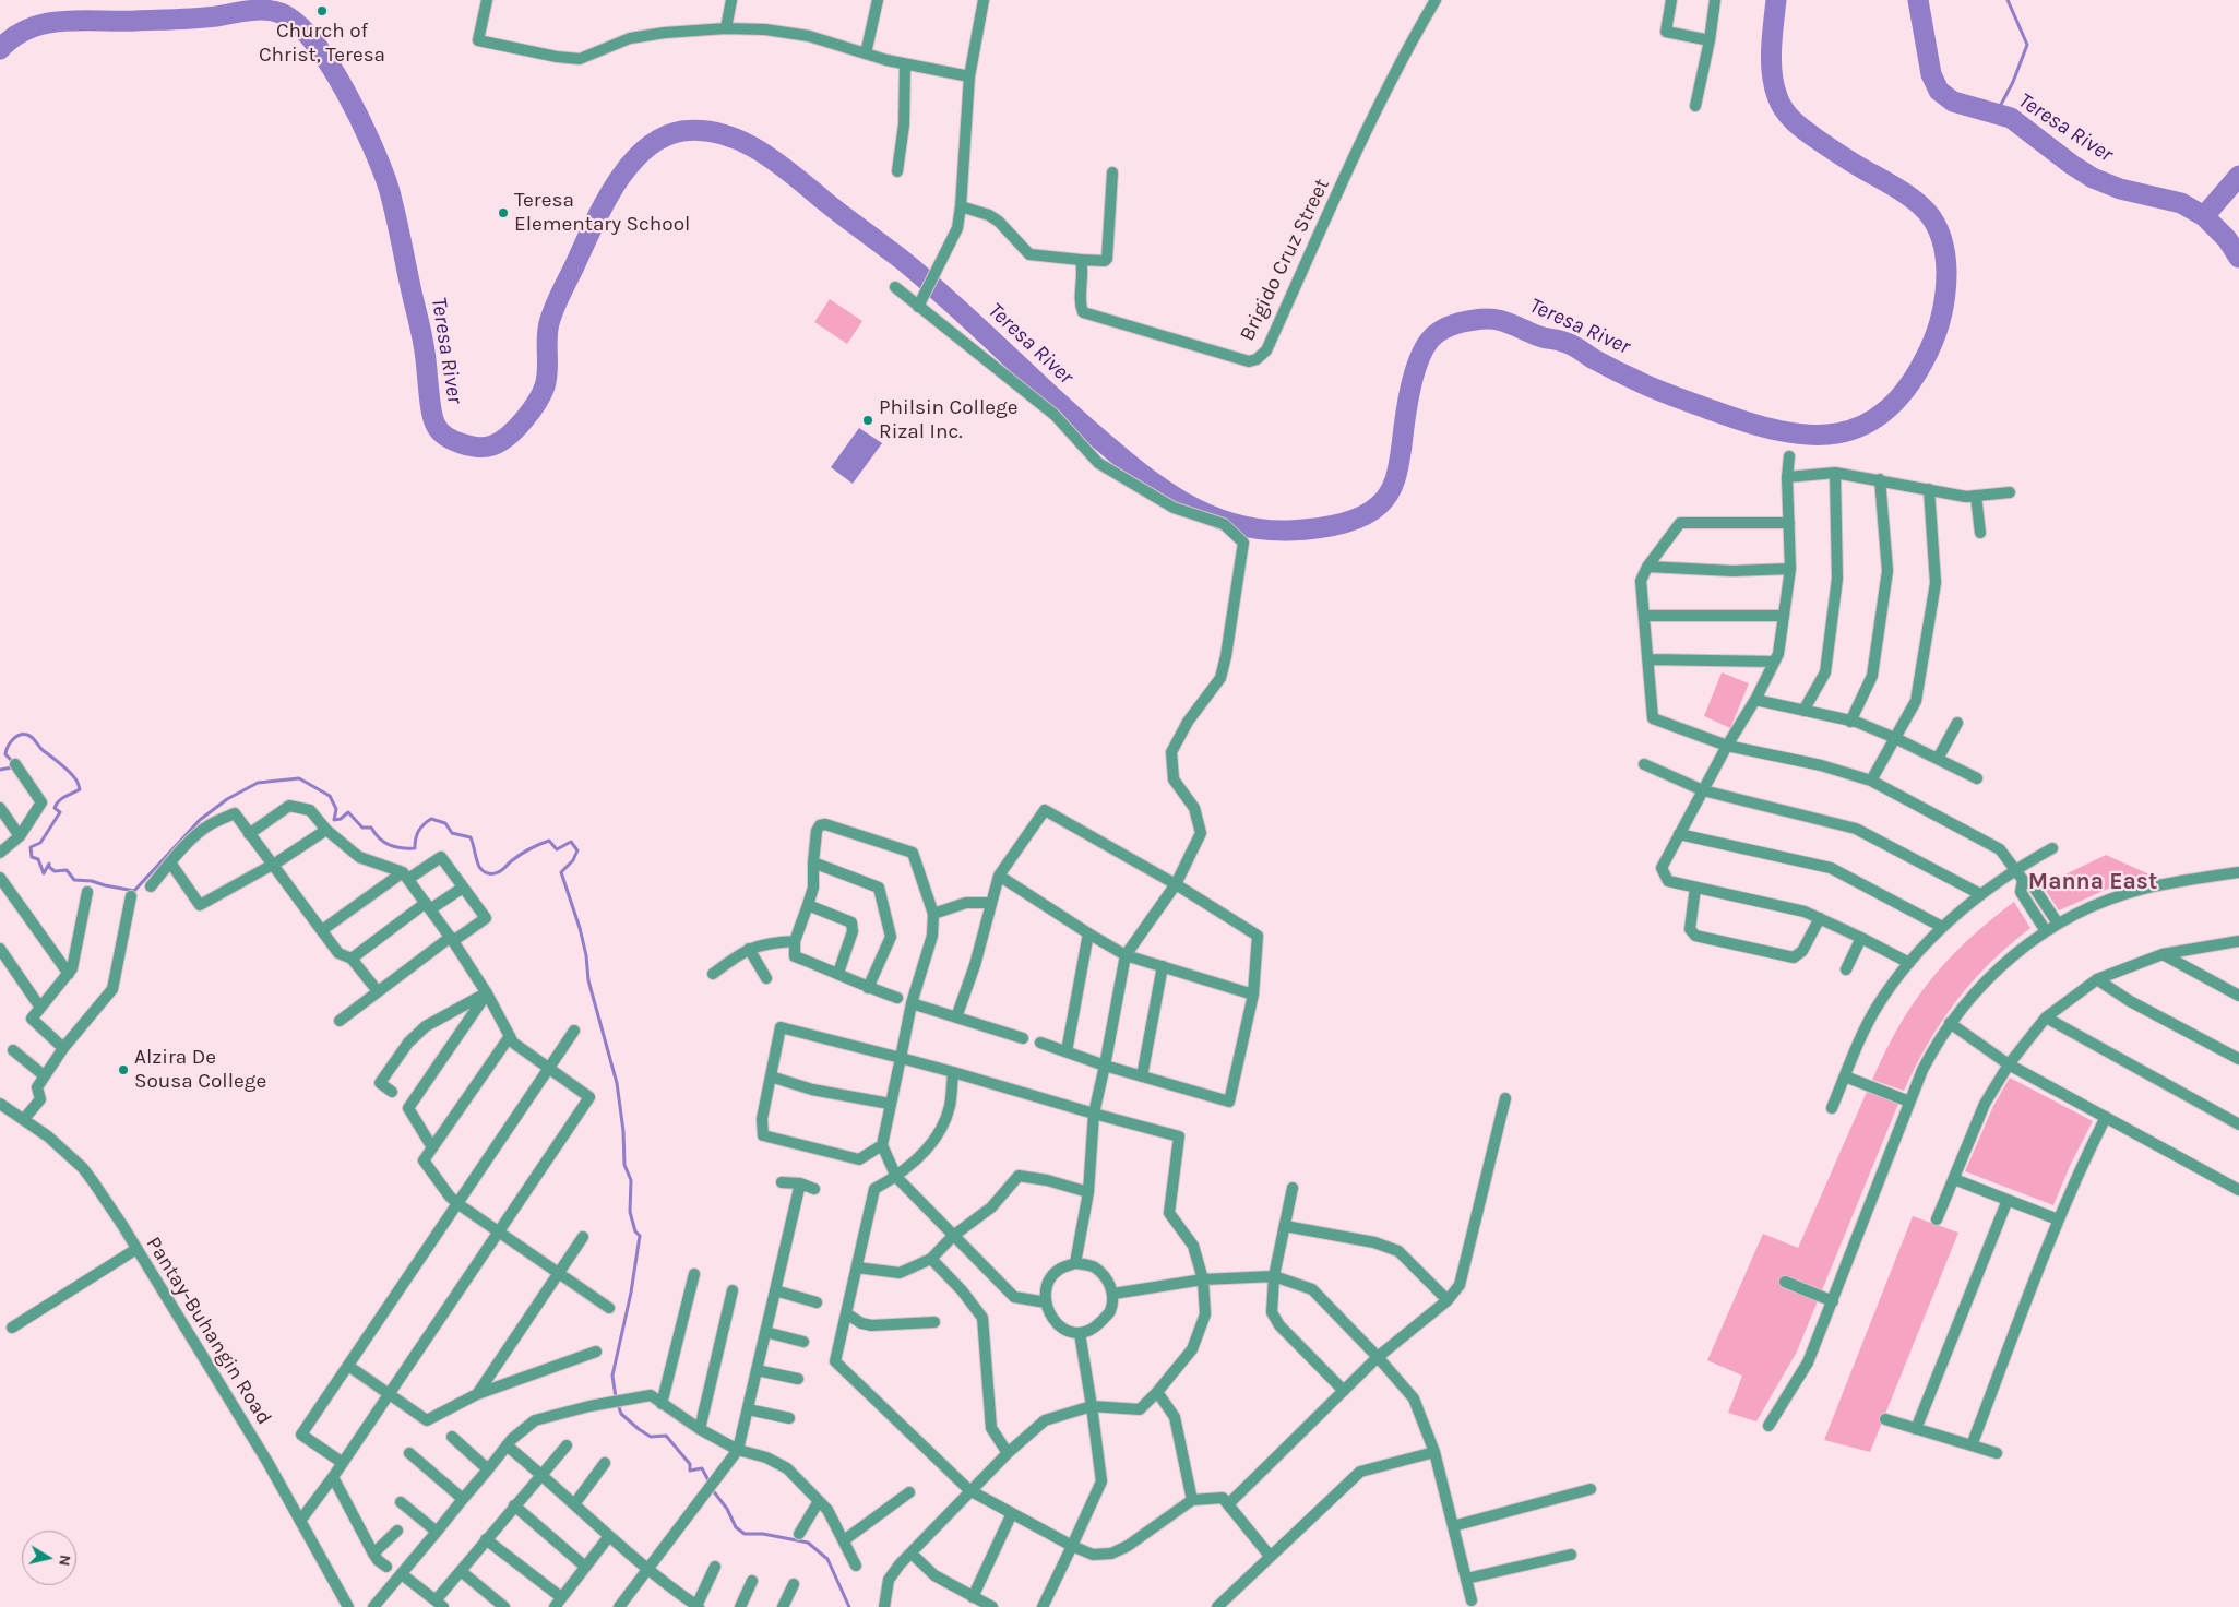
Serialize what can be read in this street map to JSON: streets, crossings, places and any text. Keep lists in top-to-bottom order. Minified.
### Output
{"streets":{"street":["Brigido Cruz Street","Pantay-Buhangin Road"]},"districts":["Manna East"],"water":["Teresa River"],"places":["Church of Christ, Teresa","Teresa Elementary School","Philsin College Rizal Inc.","Alzira De Sousa College"],"north":"right"}
